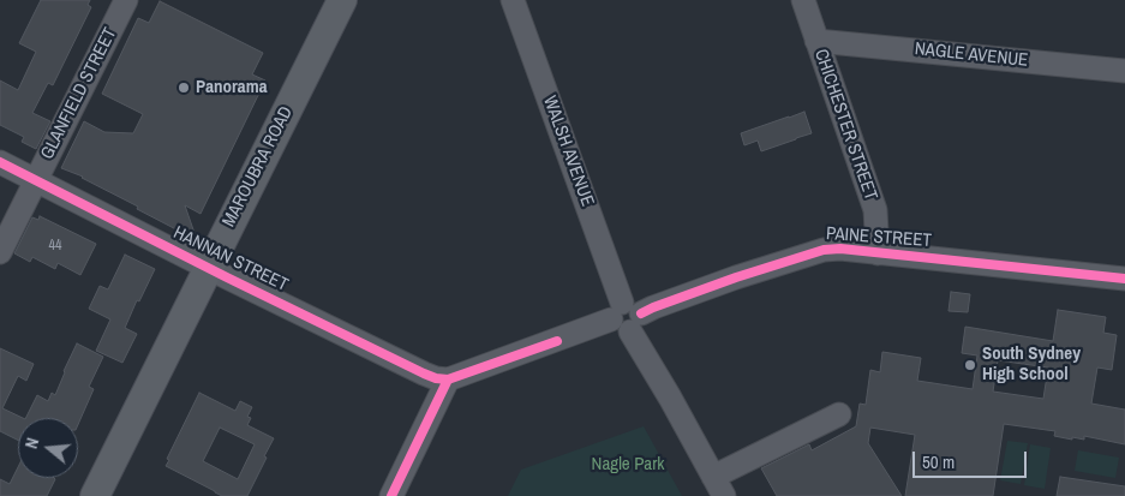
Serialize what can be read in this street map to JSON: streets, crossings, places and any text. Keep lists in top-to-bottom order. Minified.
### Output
{"streets":{"main road":["MAROUBRA ROAD"],"street":["NAGLE AVENUE","GLANFIELD STREET","CHICHESTER STREET","WALSH AVENUE","PAINE STREET","HANNAN STREET"]},"crossings":[["NAGLE AVENUE","CHICHESTER STREET"],["GLANFIELD STREET","HANNAN STREET"],["CHICHESTER STREET","PAINE STREET"],["MAROUBRA ROAD","HANNAN STREET"]],"parks":["Nagle Park"],"places":["Panorama","South Sydney High School"],"house_numbers":["44"],"scale_bar":"50 m","north":"left"}
